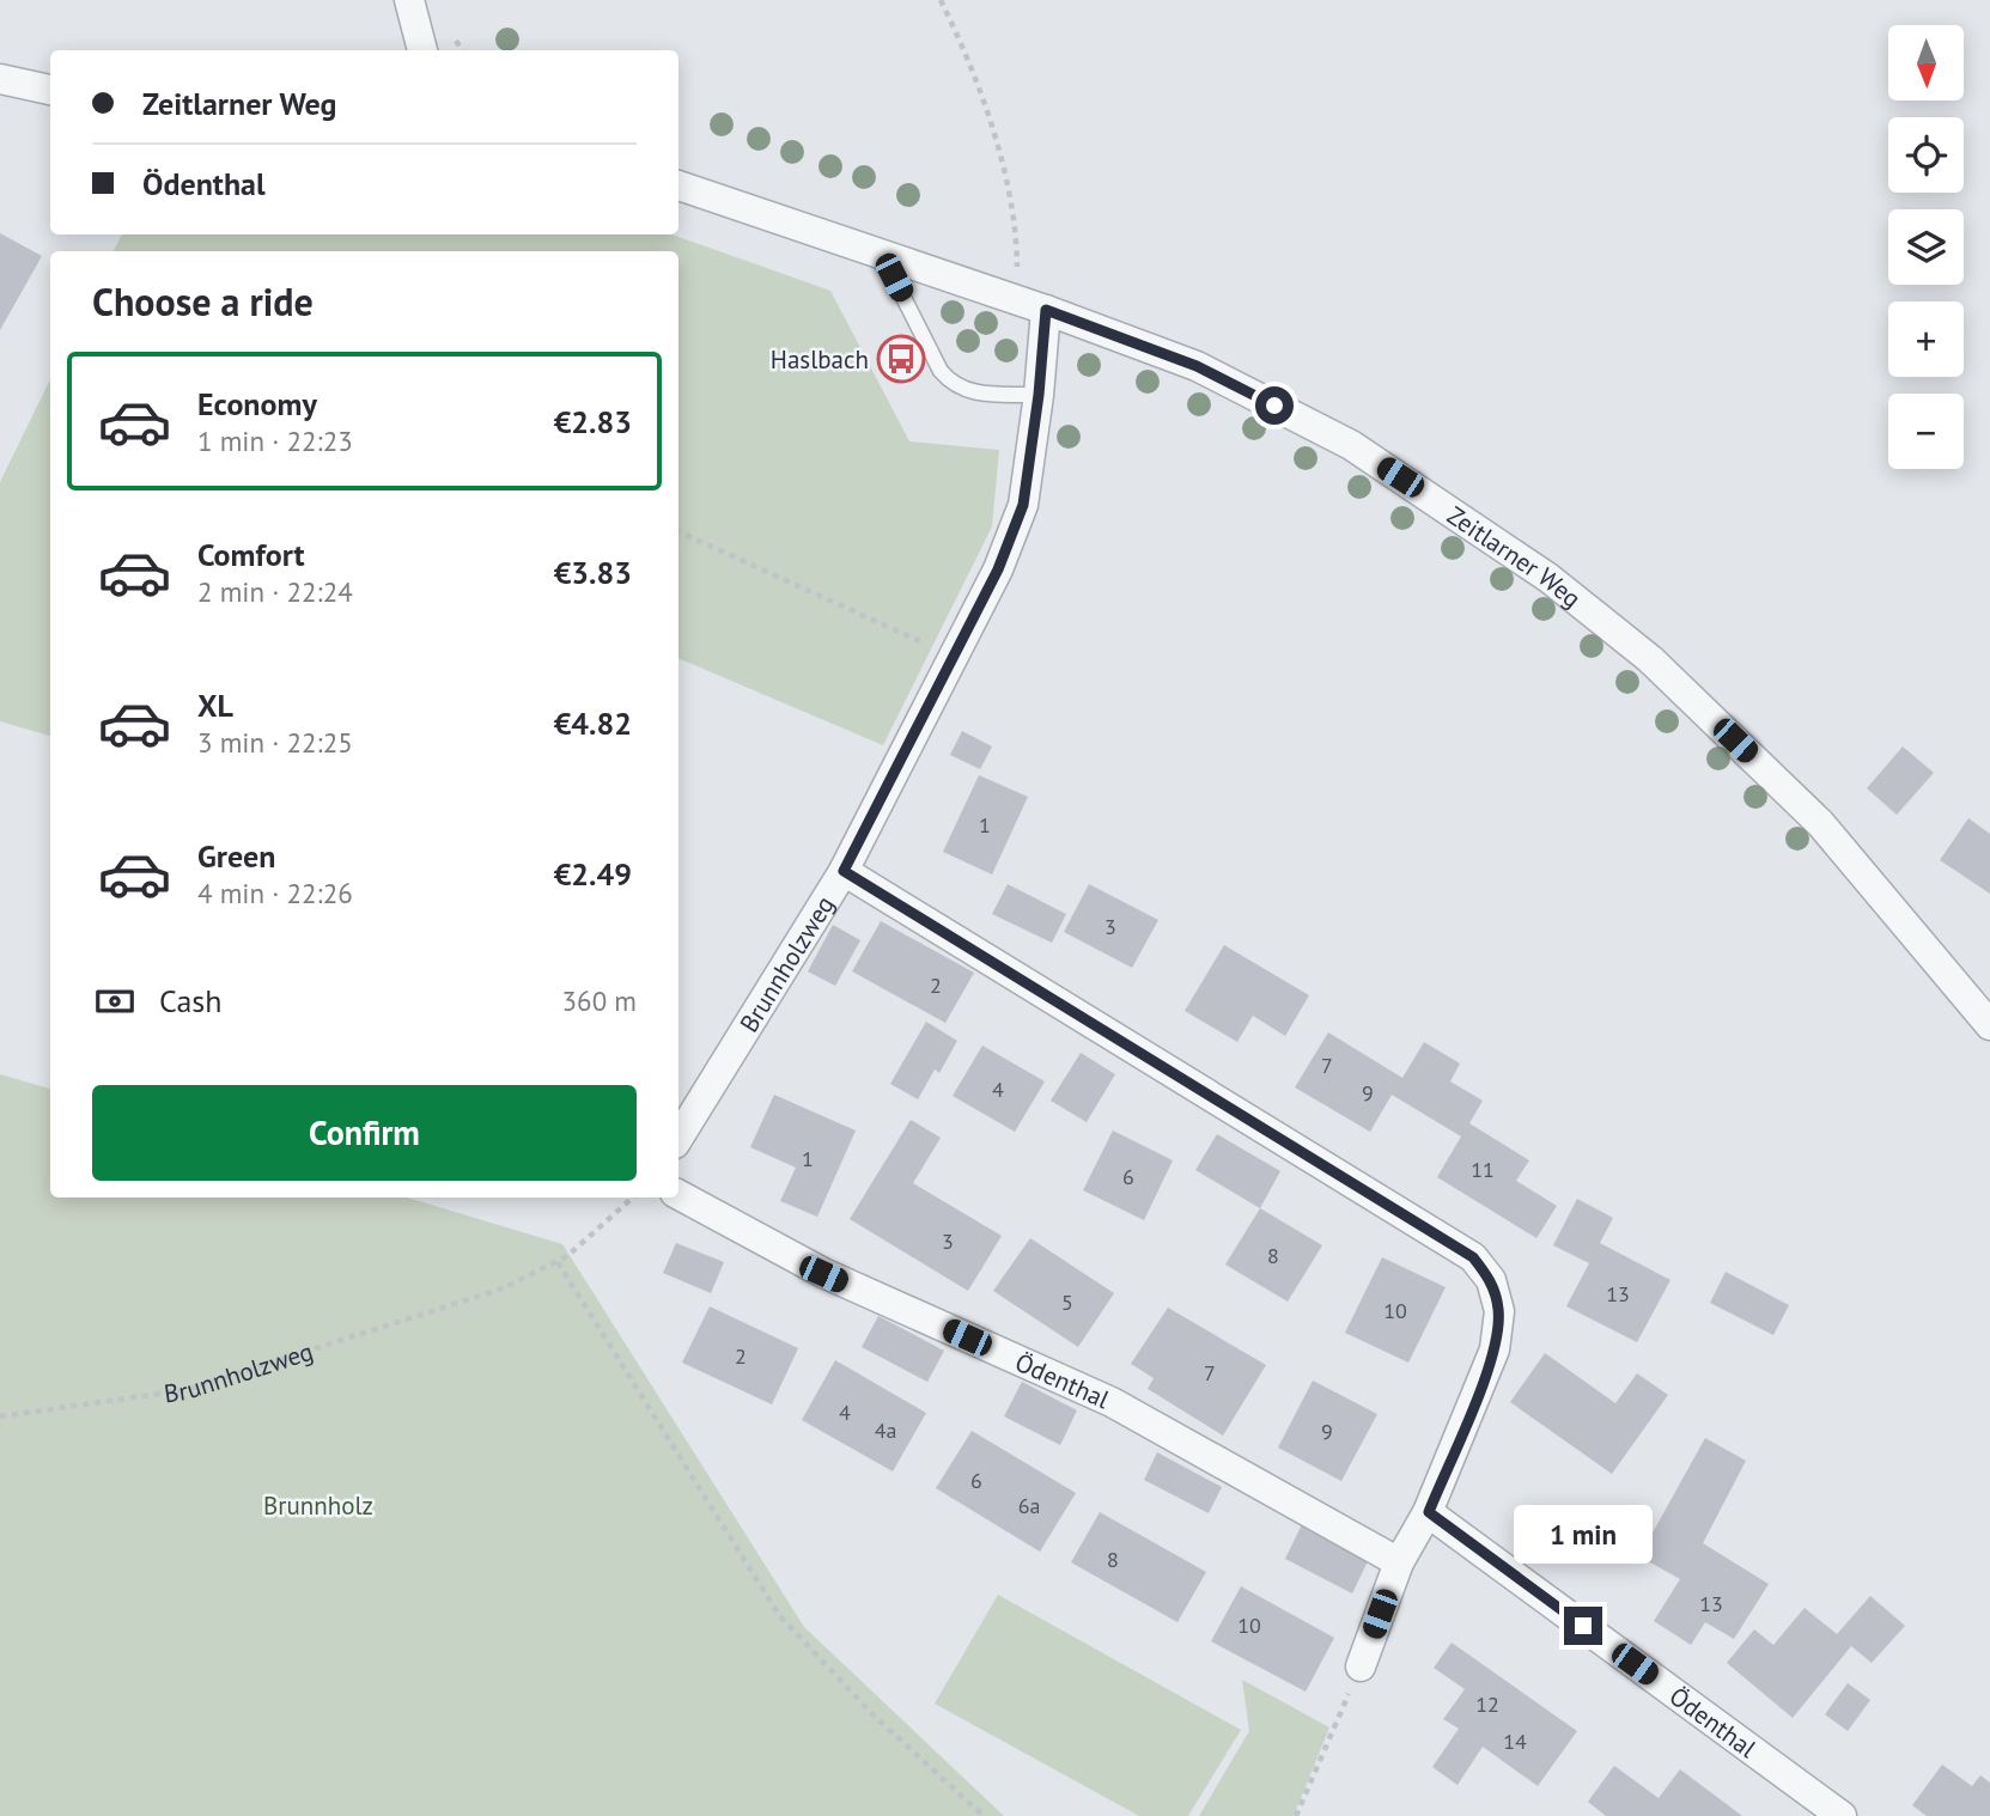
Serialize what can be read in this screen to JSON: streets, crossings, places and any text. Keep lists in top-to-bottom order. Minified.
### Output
{"streets":{"street":["Zeitlarner Weg","Brunnholzweg","Ödenthal"]},"crossings":[["Zeitlarner Weg","Brunnholzweg"]],"parks":["Brunnholz"],"places":{"bus stop":["Haslbach"]},"house_numbers":["1","3","2","7","4","9","1","11","6","3","8","13","5","10","2","7","4","4a","9","6","6a","8","13","10","12","14"],"north":"bottom","page":{"map_buttons":["+","−"],"banner":["Zeitlarner Weg","Ödenthal"],"heading":"Choose a ride","list":[{"name":"Economy","note":"1 min · 22:23","value":"€2.83"},{"name":"Comfort","note":"2 min · 22:24","value":"€3.83"},{"name":"XL","note":"3 min · 22:25","value":"€4.82"},{"name":"Green","note":"4 min · 22:26","value":"€2.49"}],"pay":["Cash","360 m"],"buttons":"Confirm","bubble":"1 min"}}
